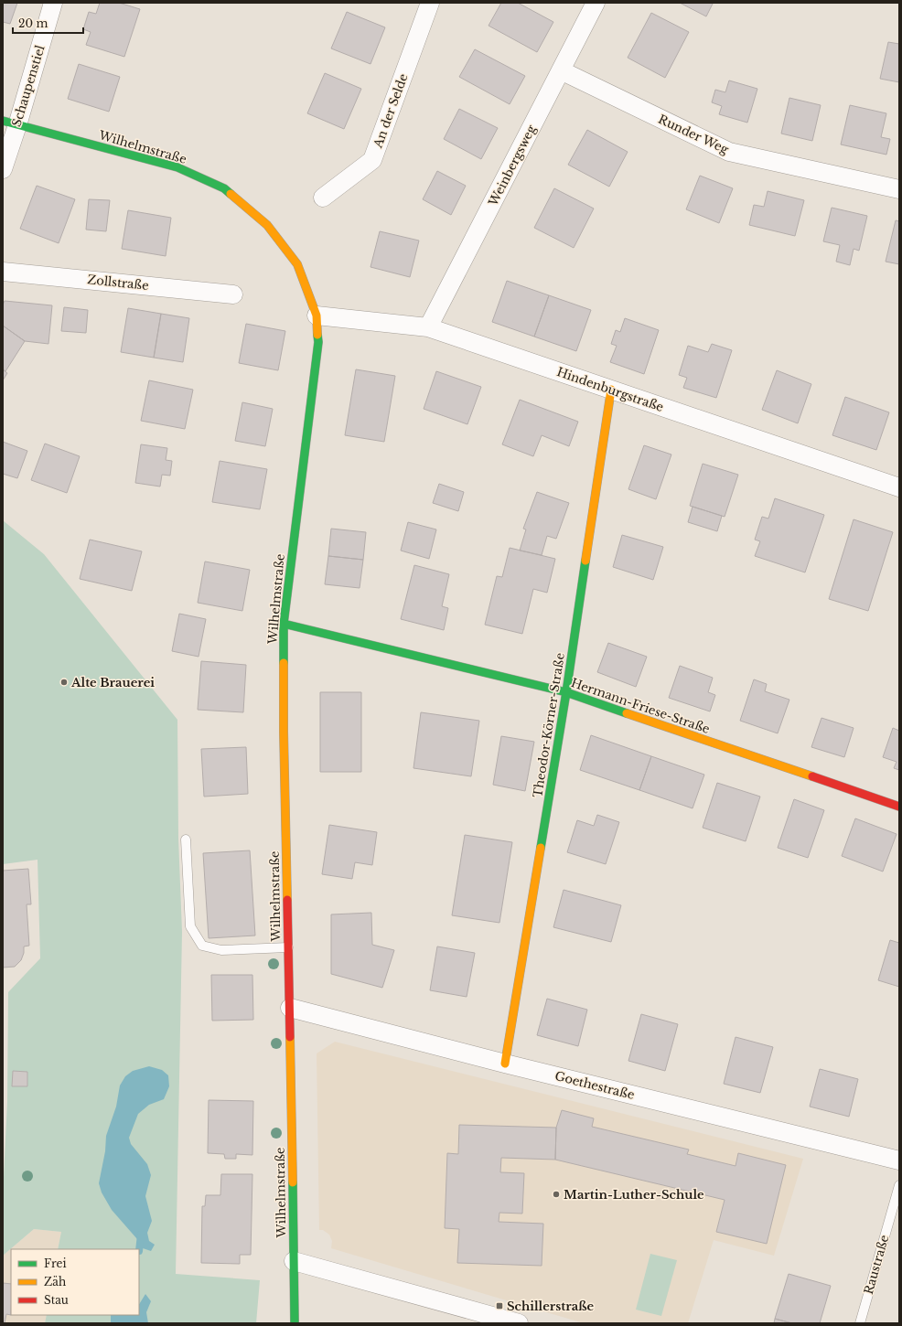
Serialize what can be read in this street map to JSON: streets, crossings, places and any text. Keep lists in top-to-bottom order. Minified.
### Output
{"streets":{"street":["Schaupenstiel","An der Selde","Runder Weg","Wilhelmstraße","Weinbergsweg","Zollstraße","Hindenburgstraße","Hermann-Friese-Straße","Theodor-Körner-Straße","Goethestraße"],"lane":["Raustraße"]},"crossings":[["Schaupenstiel","Wilhelmstraße"],["Runder Weg","Weinbergsweg"],["Wilhelmstraße","Hindenburgstraße"],["Wilhelmstraße","Hermann-Friese-Straße"],["Wilhelmstraße","Goethestraße"],["Weinbergsweg","Hindenburgstraße"],["Hindenburgstraße","Theodor-Körner-Straße"],["Hermann-Friese-Straße","Theodor-Körner-Straße"],["Theodor-Körner-Straße","Goethestraße"]],"places":{"other":["Alte Brauerei","Martin-Luther-Schule"],"transit":["Schillerstraße"]},"legend":["Frei","Zäh","Stau"],"scale_bar":"20 m"}
